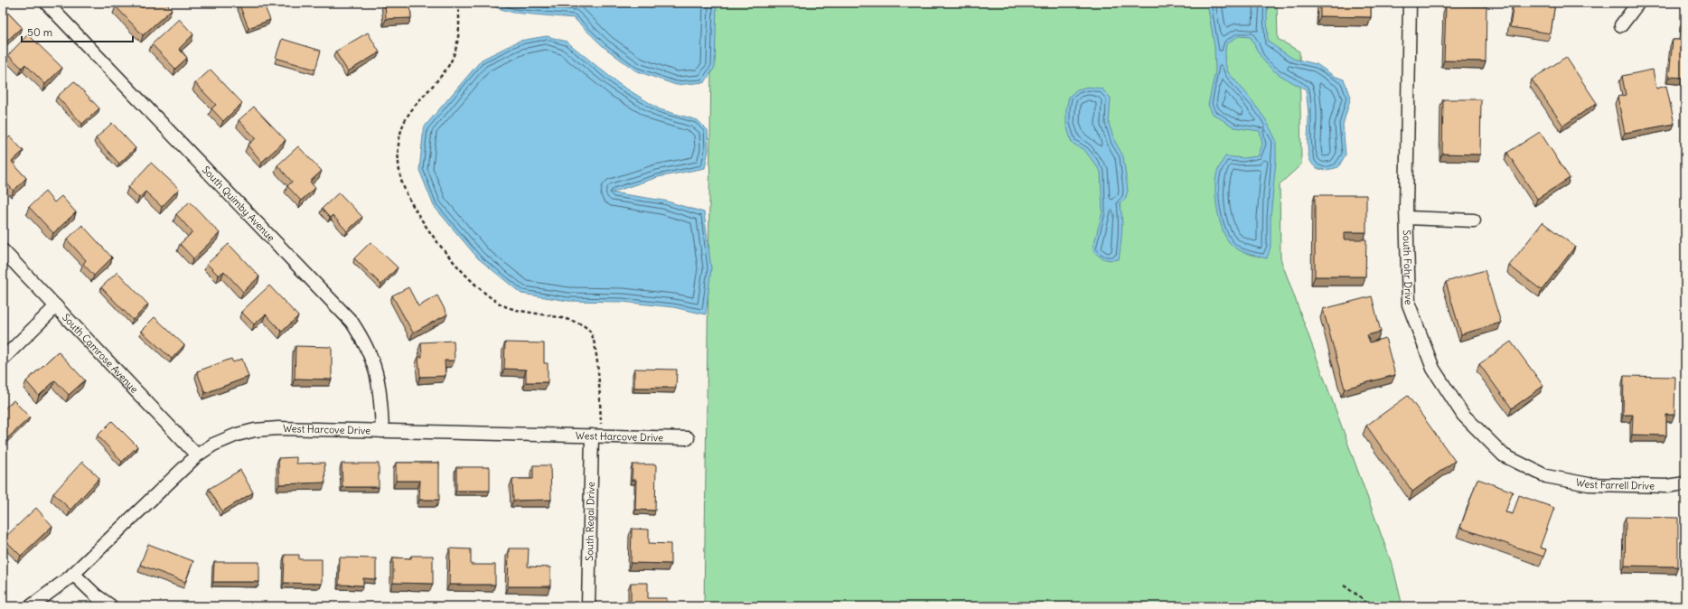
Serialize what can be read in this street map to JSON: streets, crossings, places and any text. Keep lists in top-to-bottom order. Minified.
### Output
{"streets":{"street":["South Quimby Avenue","South Fohr Drive","South Camrose Avenue","West Harcove Drive","West Farrell Drive","South Regal Drive"]},"crossings":[["South Quimby Avenue","West Harcove Drive"],["South Fohr Drive","West Farrell Drive"],["South Camrose Avenue","West Harcove Drive"],["West Harcove Drive","South Regal Drive"]],"scale_bar":"50 m"}
